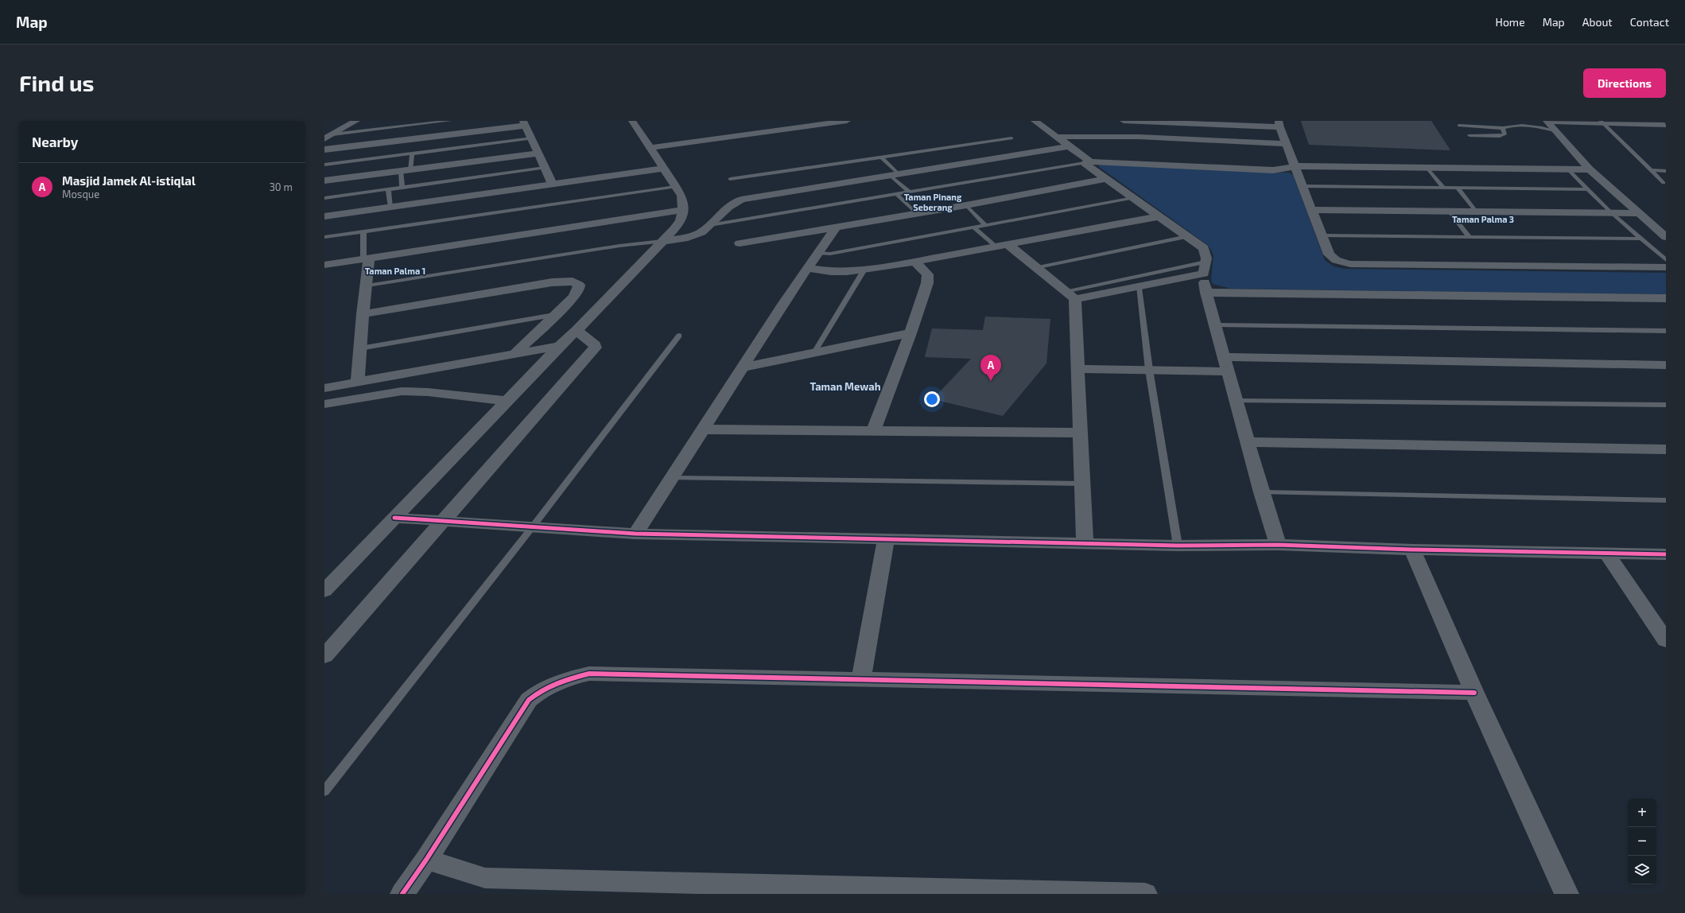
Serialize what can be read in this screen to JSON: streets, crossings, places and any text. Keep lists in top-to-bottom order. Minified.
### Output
{"districts":["Taman Pinang Seberang","Taman Palma 3","Taman Palma 1","Taman Mewah"],"page":{"header":"Map","nav":["Home","Map","About","Contact"],"buttons":"Directions","title":"Find us","heading":"Nearby","list":[{"mark":"A","name":"Masjid Jamek Al-istiqlal","note":"Mosque","value":"30 m"}],"pins":"A","map_buttons":["+","−"]}}
